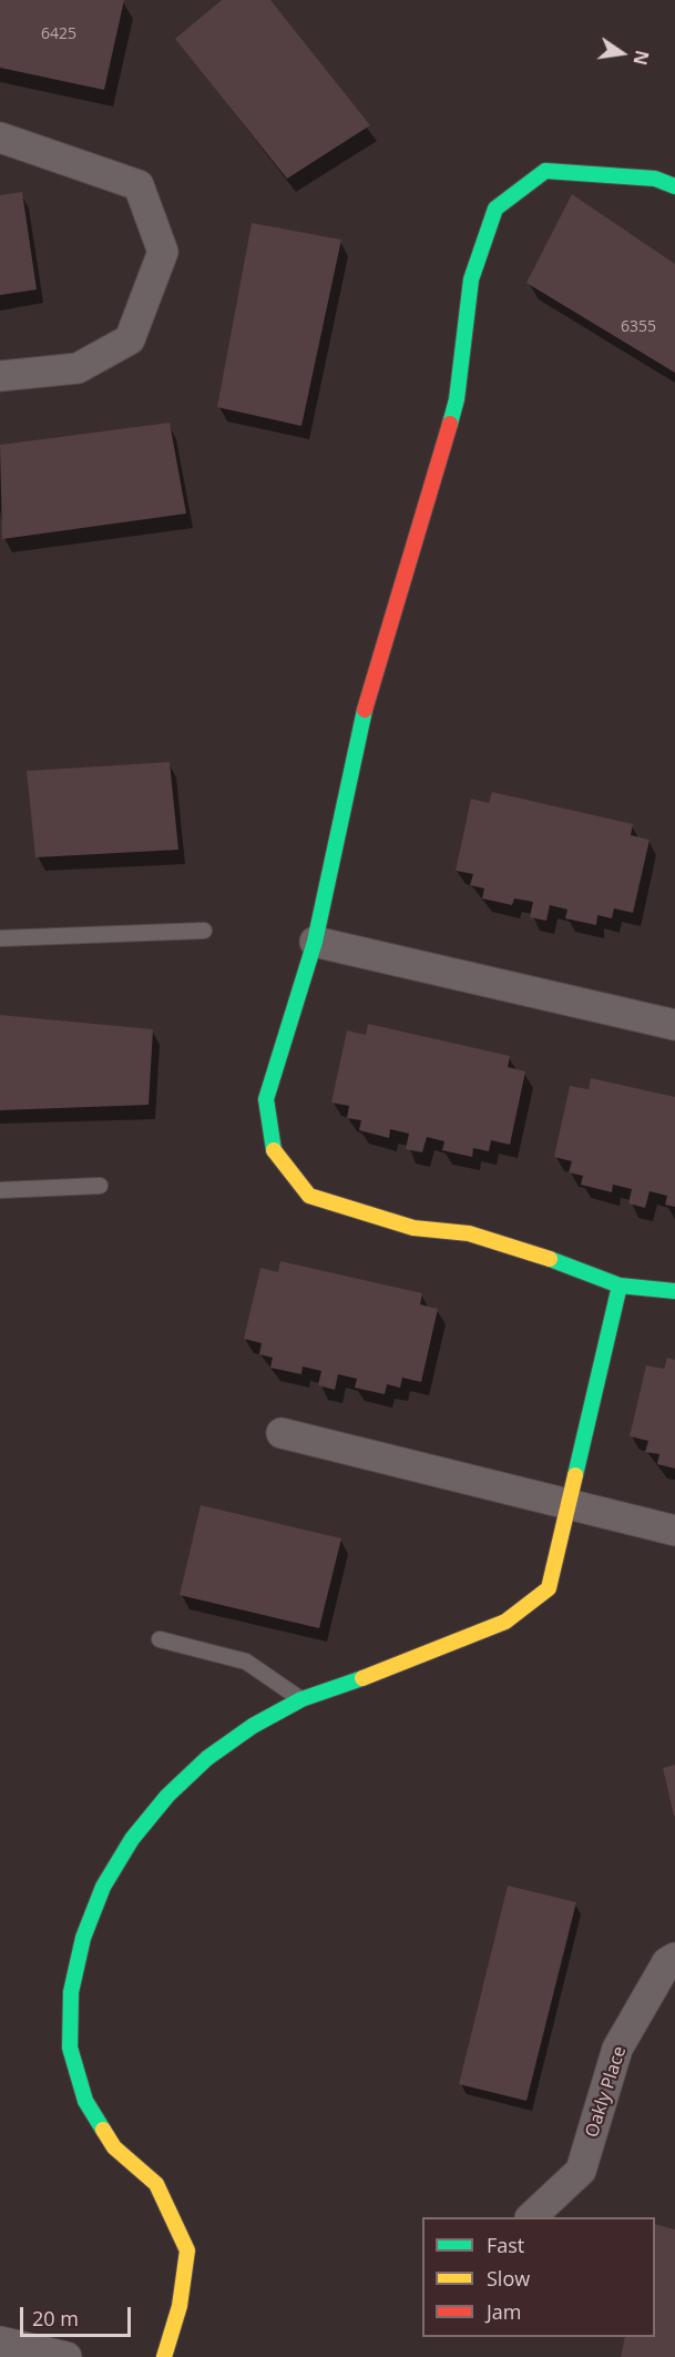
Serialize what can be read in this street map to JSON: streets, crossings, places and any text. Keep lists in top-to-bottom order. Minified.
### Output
{"streets":{"street":["Oakly Place"]},"house_numbers":["6425","6355"],"legend":["Fast","Slow","Jam"],"scale_bar":"20 m","north":"right"}
